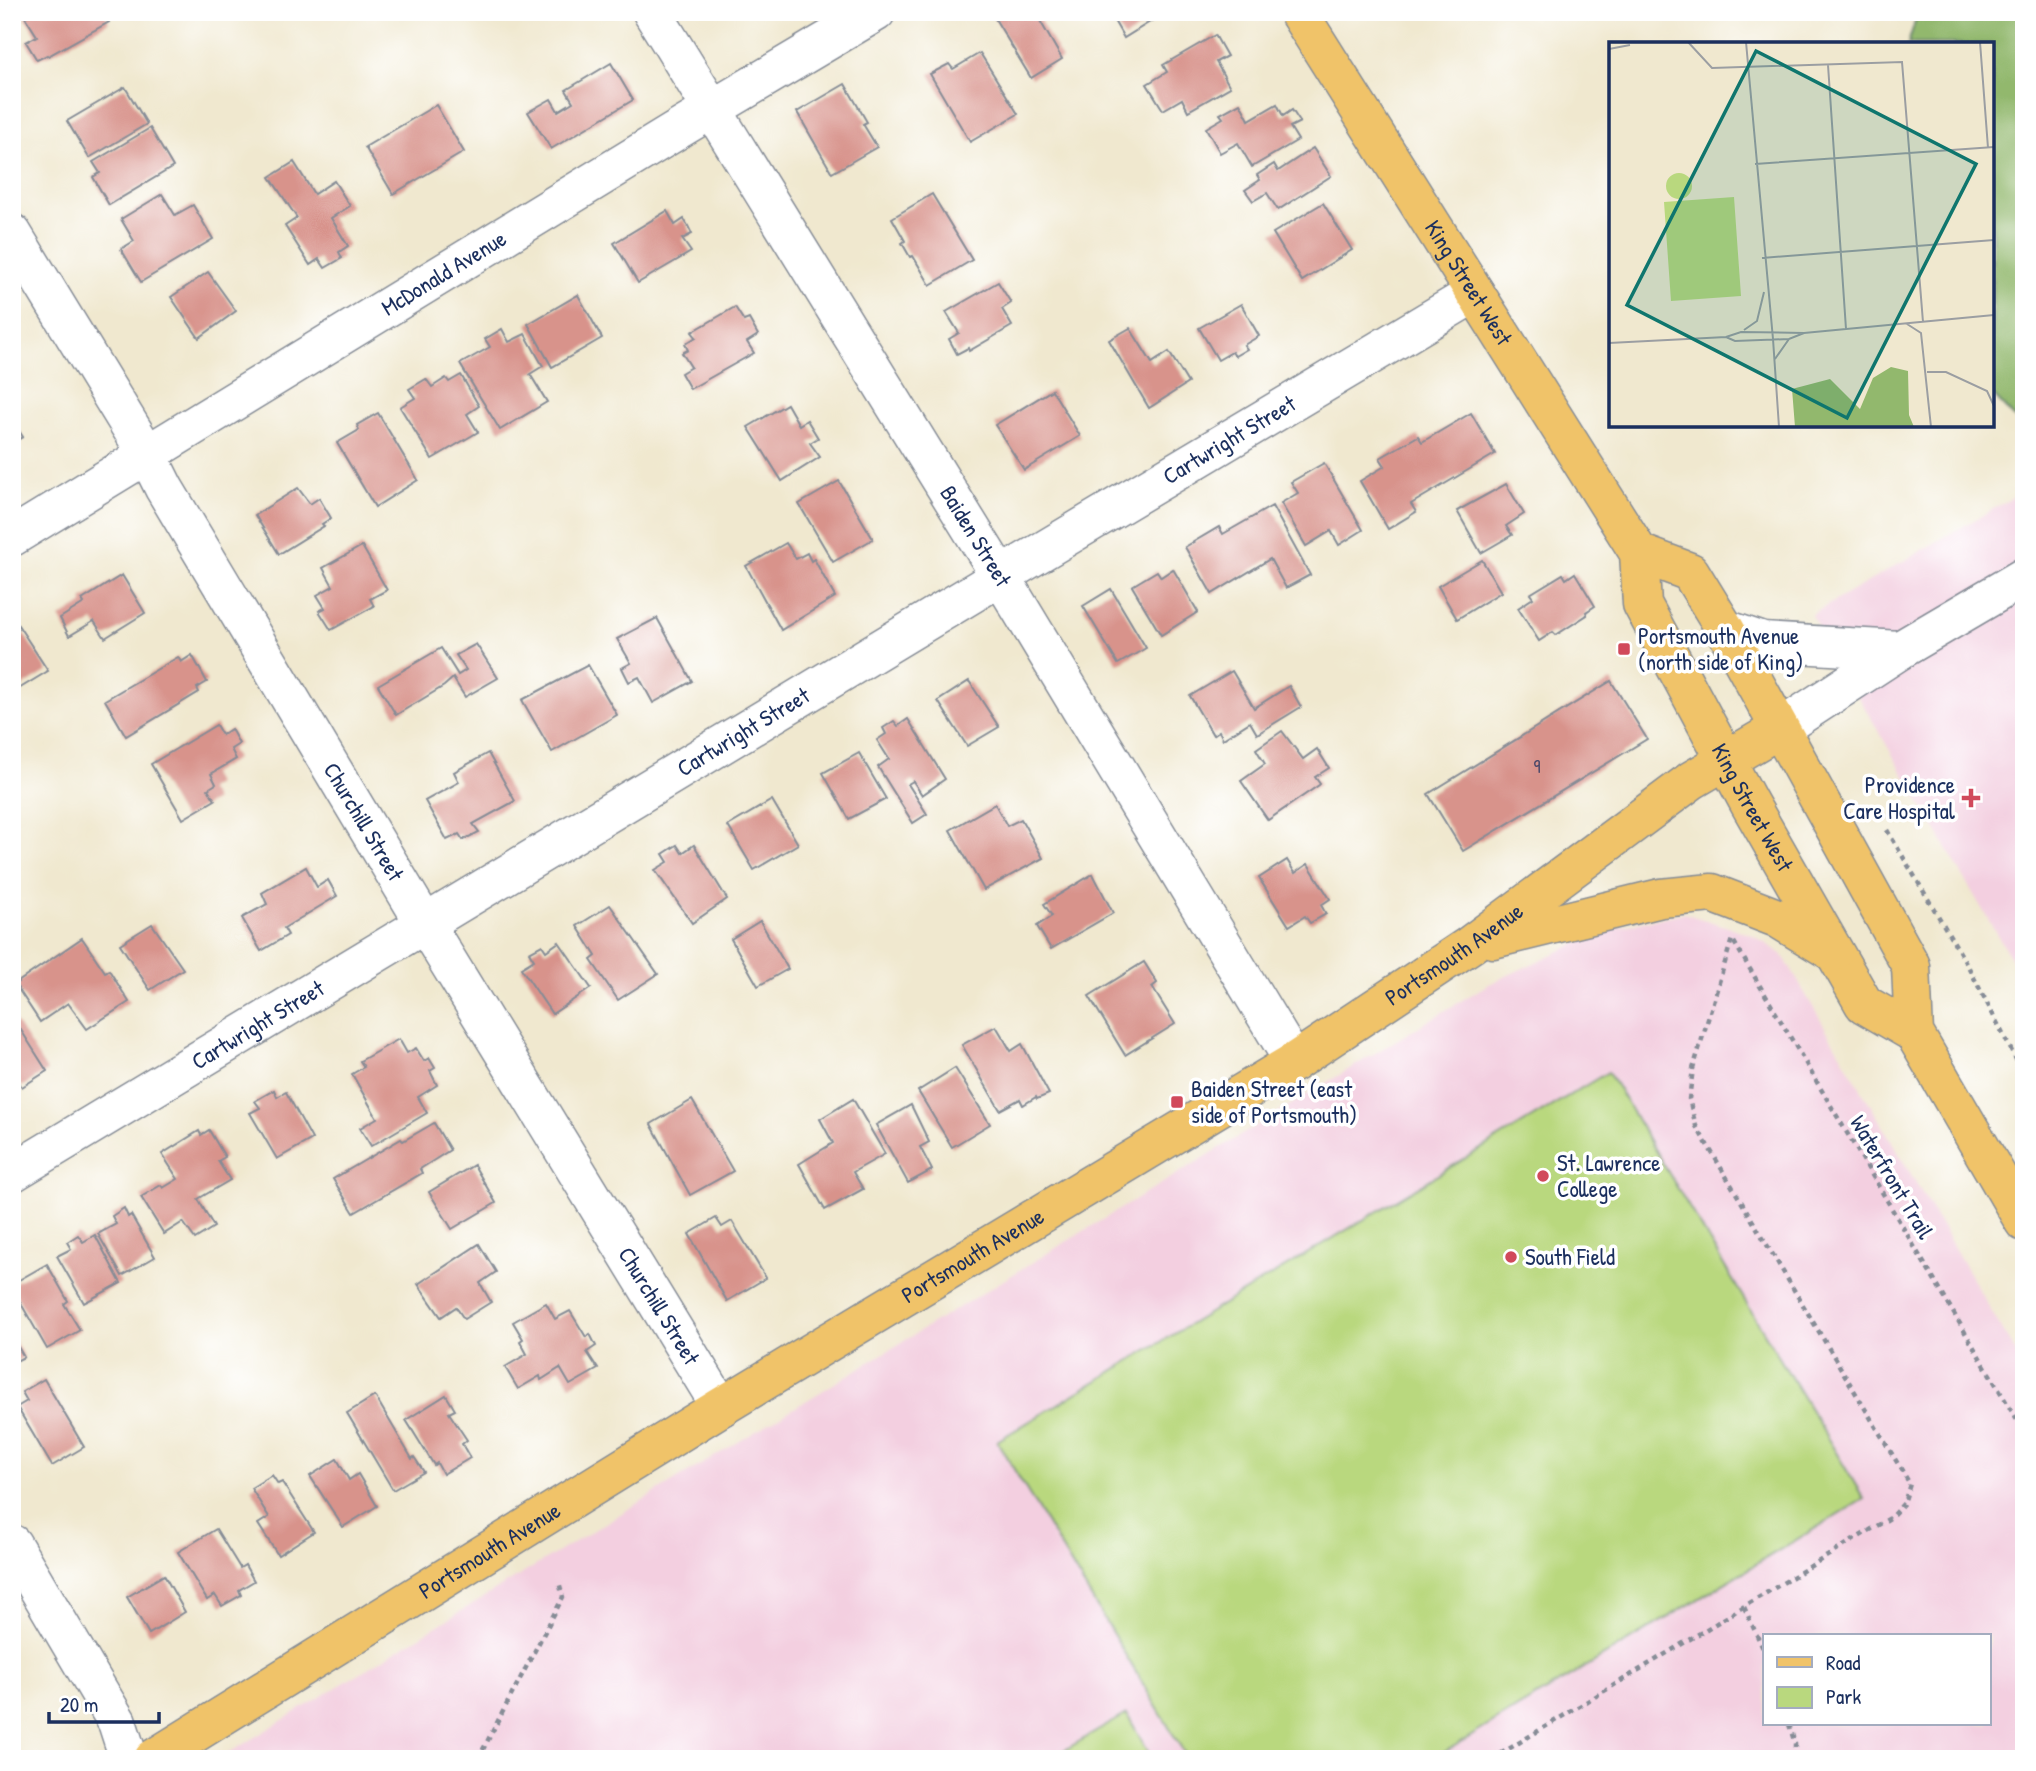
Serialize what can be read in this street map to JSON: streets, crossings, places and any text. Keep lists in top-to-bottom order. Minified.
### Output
{"streets":{"main road":["King Street West","Portsmouth Avenue"],"street":["McDonald Avenue","Cartwright Street","Baiden Street","Churchill Street"],"path":["Waterfront Trail"]},"crossings":[["McDonald Avenue","Baiden Street"],["McDonald Avenue","Churchill Street"],["King Street West","Cartwright Street"],["King Street West","Portsmouth Avenue"],["Cartwright Street","Baiden Street"],["Cartwright Street","Churchill Street"],["Baiden Street","Portsmouth Avenue"],["Churchill Street","Portsmouth Avenue"]],"places":{"transit":["Portsmouth Avenue (north side of King)","Baiden Street (east side of Portsmouth)"],"health":["Providence Care Hospital"],"other":["St. Lawrence College","South Field"]},"house_numbers":["9"],"legend":["Road","Park"],"scale_bar":"20 m"}
